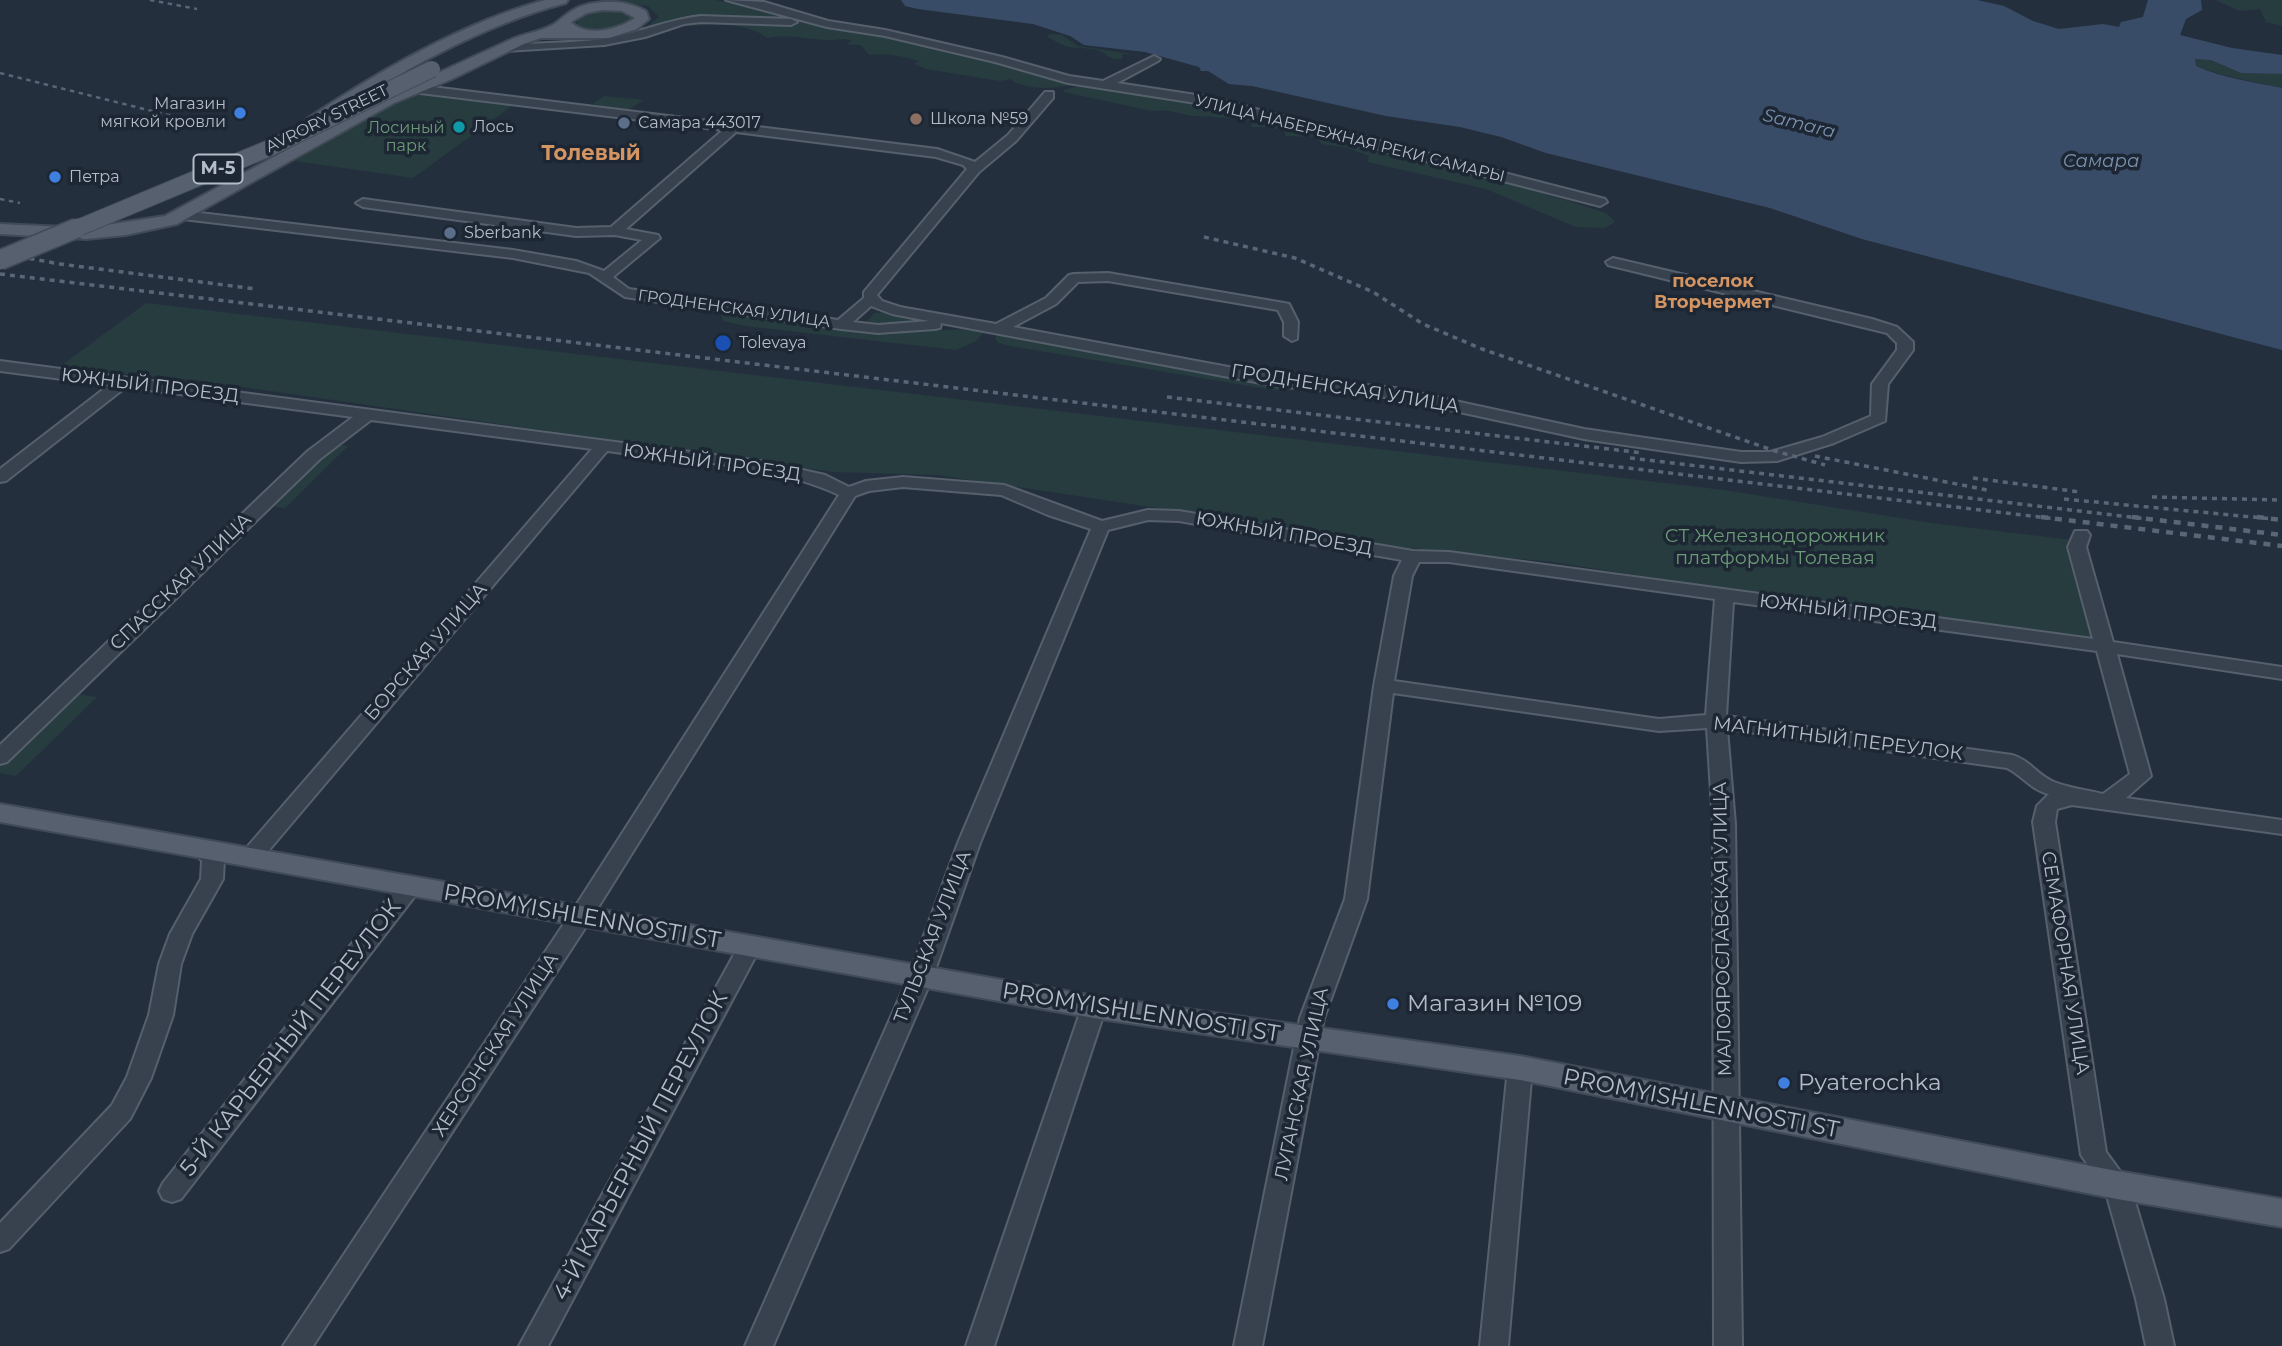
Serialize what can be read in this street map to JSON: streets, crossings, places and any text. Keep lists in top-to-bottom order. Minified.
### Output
{"streets":{"main road":["AVRORY STREET","М-5","PROMYISHLENNOSTI ST"],"street":["УЛИЦА НАБЕРЕЖНАЯ РЕКИ САМАРЫ","ГРОДНЕНСКАЯ УЛИЦА","ЮЖНЫЙ ПРОЕЗД","СПАССКАЯ УЛИЦА","БОРСКАЯ УЛИЦА","МАГНИТНЫЙ ПЕРЕУЛОК","МАЛОЯРОСЛАВСКАЯ УЛИЦА","ТУЛЬСКАЯ УЛИЦА","СЕМАФОРНАЯ УЛИЦА","5-Й КАРЬЕРНЫЙ ПЕРЕУЛОК","ХЕРСОНСКАЯ УЛИЦА","ЛУГАНСКАЯ УЛИЦА","4-Й КАРЬЕРНЫЙ ПЕРЕУЛОК"]},"crossings":[["ЮЖНЫЙ ПРОЕЗД","СПАССКАЯ УЛИЦА"],["ЮЖНЫЙ ПРОЕЗД","БОРСКАЯ УЛИЦА"],["ЮЖНЫЙ ПРОЕЗД","МАЛОЯРОСЛАВСКАЯ УЛИЦА"],["ЮЖНЫЙ ПРОЕЗД","ТУЛЬСКАЯ УЛИЦА"],["ЮЖНЫЙ ПРОЕЗД","ХЕРСОНСКАЯ УЛИЦА"],["ЮЖНЫЙ ПРОЕЗД","ЛУГАНСКАЯ УЛИЦА"],["БОРСКАЯ УЛИЦА","PROMYISHLENNOSTI ST"],["МАГНИТНЫЙ ПЕРЕУЛОК","МАЛОЯРОСЛАВСКАЯ УЛИЦА"],["МАГНИТНЫЙ ПЕРЕУЛОК","СЕМАФОРНАЯ УЛИЦА"],["МАГНИТНЫЙ ПЕРЕУЛОК","ЛУГАНСКАЯ УЛИЦА"],["PROMYISHLENNOSTI ST","МАЛОЯРОСЛАВСКАЯ УЛИЦА"],["PROMYISHLENNOSTI ST","ТУЛЬСКАЯ УЛИЦА"],["PROMYISHLENNOSTI ST","СЕМАФОРНАЯ УЛИЦА"],["PROMYISHLENNOSTI ST","5-Й КАРЬЕРНЫЙ ПЕРЕУЛОК"],["PROMYISHLENNOSTI ST","ХЕРСОНСКАЯ УЛИЦА"],["PROMYISHLENNOSTI ST","ЛУГАНСКАЯ УЛИЦА"],["PROMYISHLENNOSTI ST","4-Й КАРЬЕРНЫЙ ПЕРЕУЛОК"]],"districts":["Толевый","поселок Вторчермет"],"water":["Samara","Самара"],"parks":["Лосиный парк","СТ Железнодорожник платформы Толевая"],"places":["Магазин мягкой кровли","Школа №59","Самара 443017","Лось","Петра","Sberbank","Tolevaya","Магазин №109","Pyaterochka"]}
